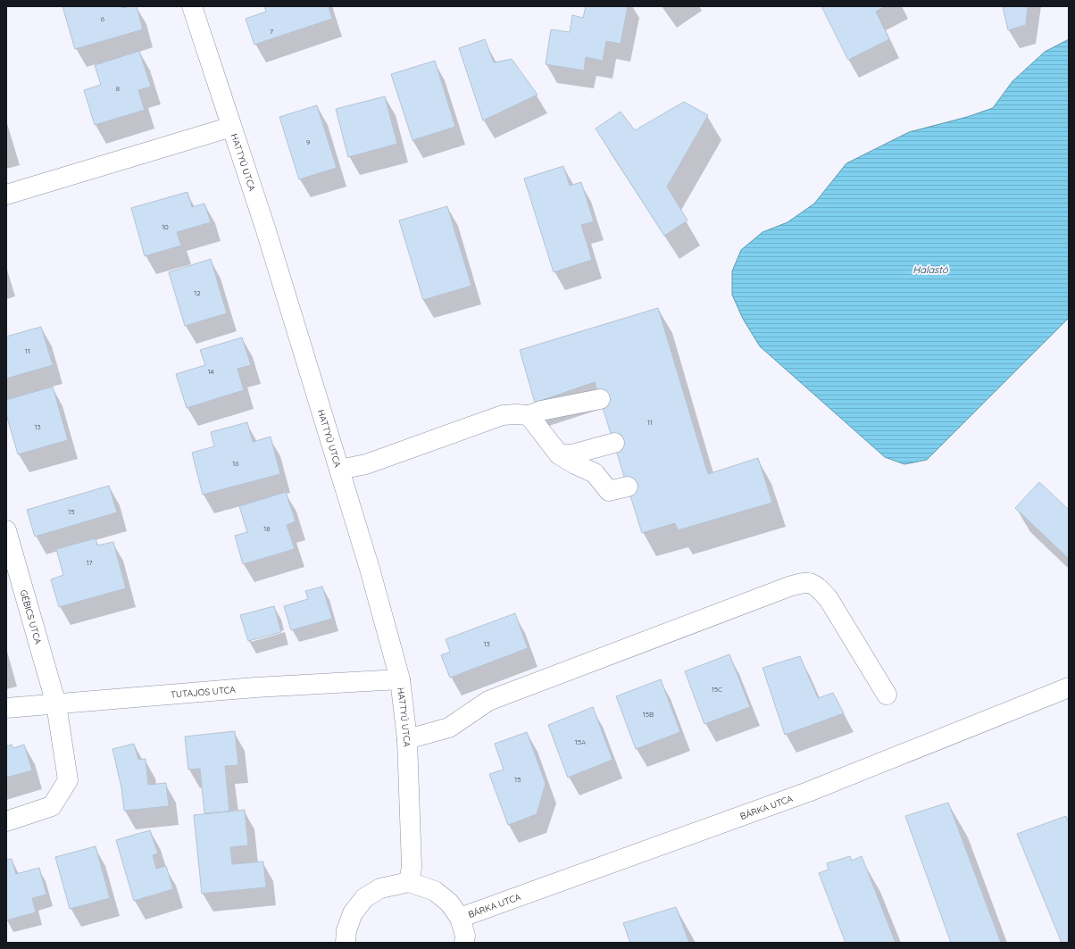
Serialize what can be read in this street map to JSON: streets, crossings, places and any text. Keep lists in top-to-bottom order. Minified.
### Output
{"streets":{"street":["HATTYÚ UTCA","GÉBICS UTCA","TUTAJOS UTCA","BÁRKA UTCA"]},"crossings":[["HATTYÚ UTCA","TUTAJOS UTCA"],["GÉBICS UTCA","TUTAJOS UTCA"]],"water":["Halastó"],"house_numbers":["6","7","8","9","10","12","11","14","11","13","16","15","18","17","13","15C","15B","15A","15"]}
